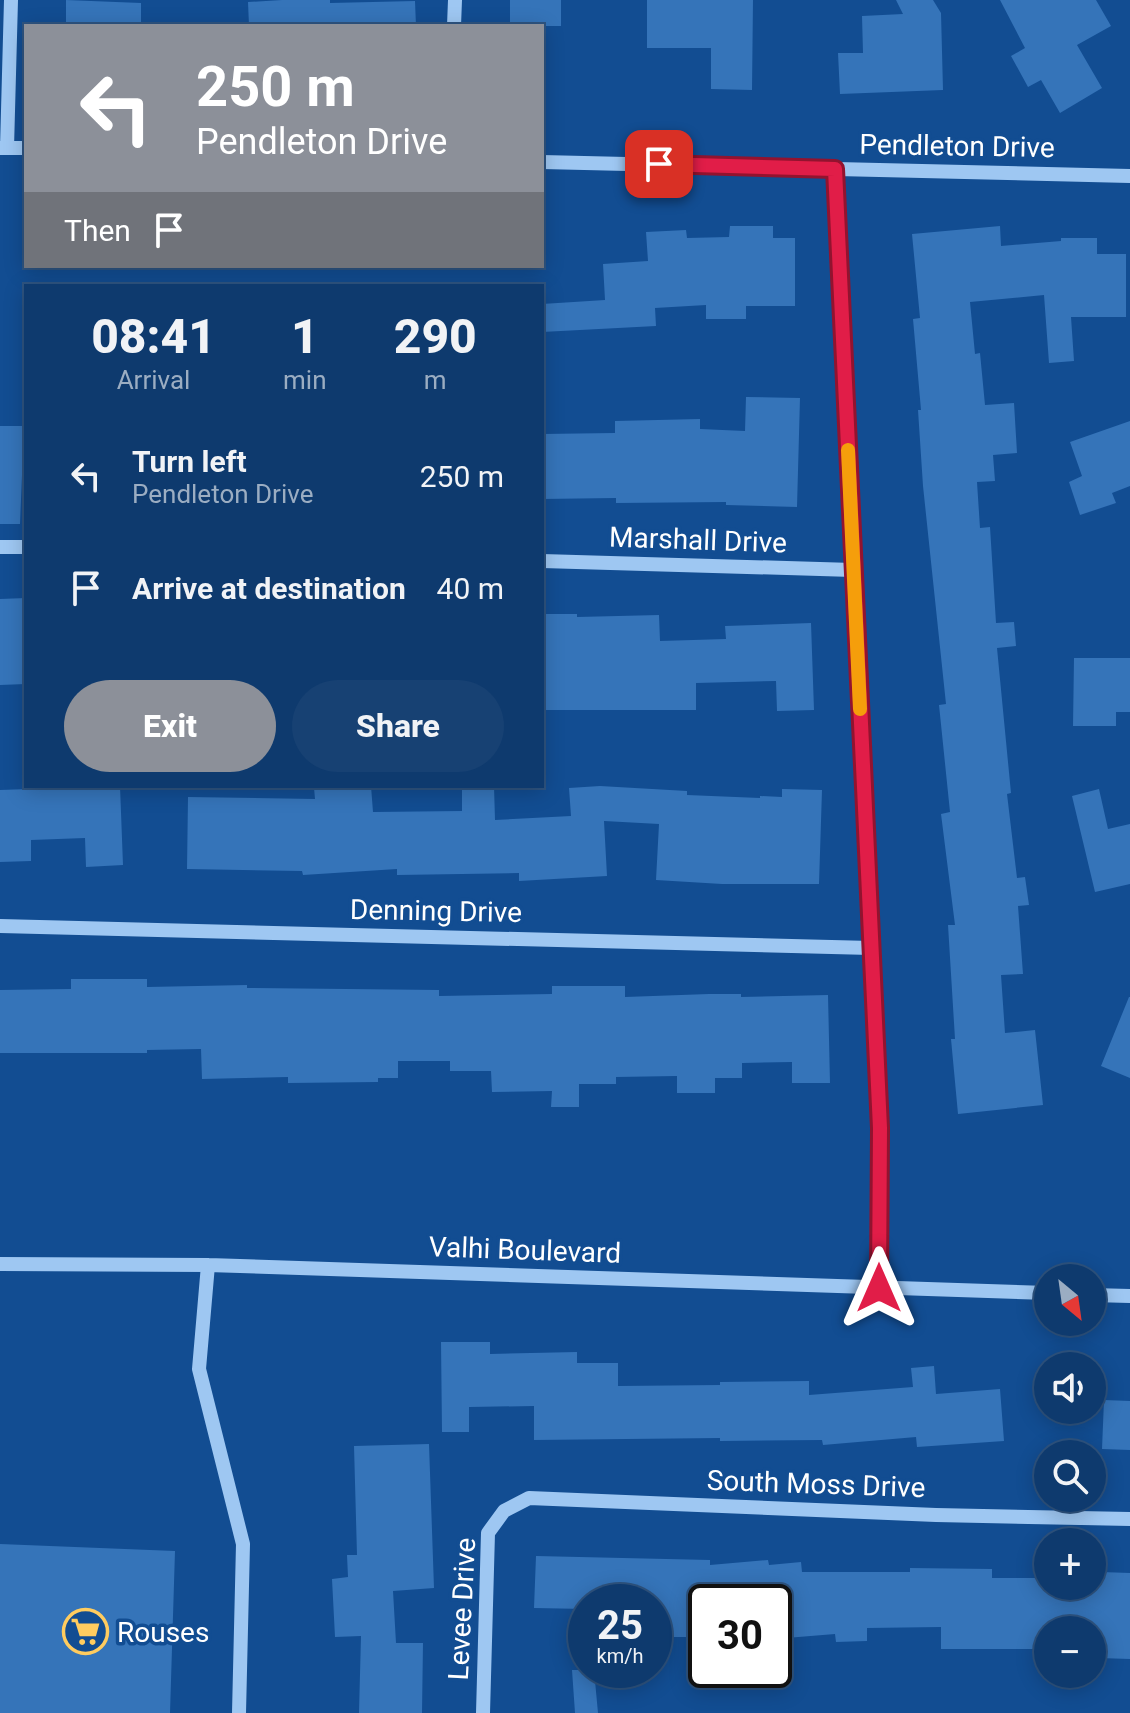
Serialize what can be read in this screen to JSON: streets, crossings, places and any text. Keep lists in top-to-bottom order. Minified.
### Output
{"streets":{"street":["Pendleton Drive","Marshall Drive","Denning Drive","Valhi Boulevard","South Moss Drive","Levee Drive"]},"crossings":[["South Moss Drive","Levee Drive"]],"places":{"supermarket":["Rouses"]},"north":"bottom right","page":{"turn":["250 m","Pendleton Drive"],"then":"Then","eta":["08:41","Arrival","1","min","290","m"],"list":[{"name":"Turn left","note":"Pendleton Drive","value":"250 m"},{"name":"Arrive at destination","value":"40 m"}],"buttons":["Exit","Share"],"map_buttons":["+","−"],"speed":"25 km/h","limit":"30"}}
